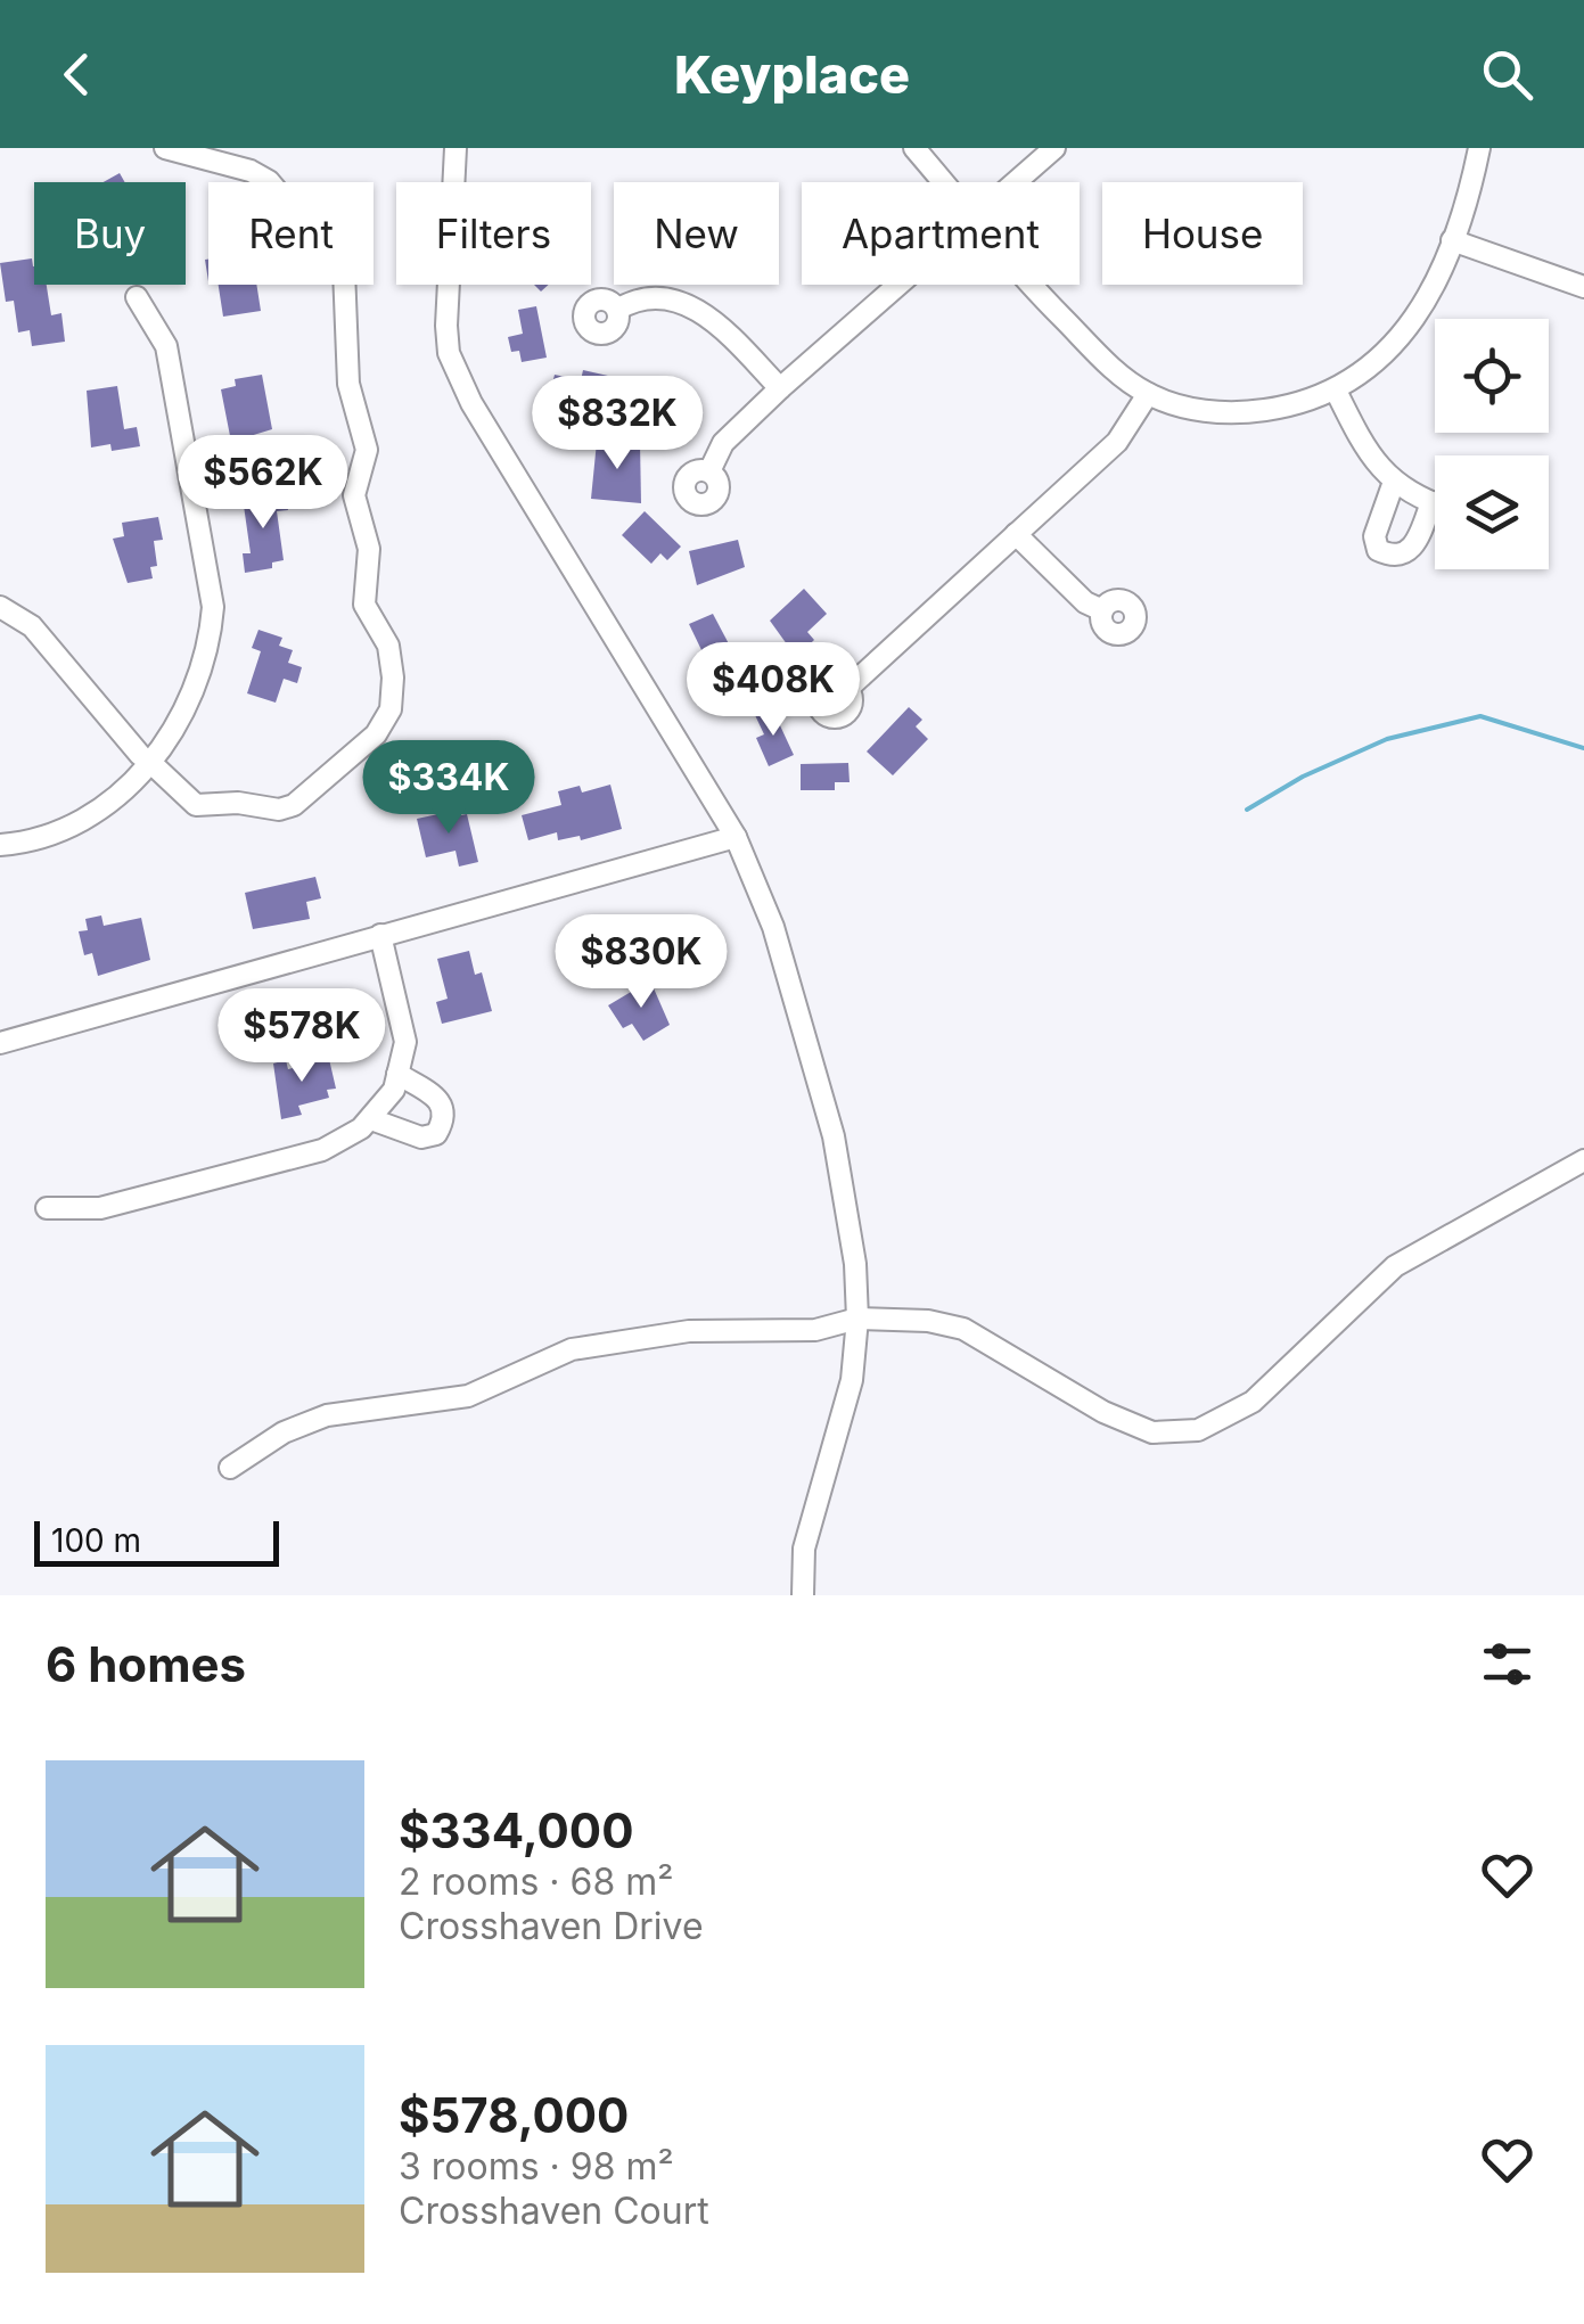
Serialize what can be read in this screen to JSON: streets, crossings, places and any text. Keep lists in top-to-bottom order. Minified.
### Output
{"scale_bar":"100 m","page":{"header":"Keyplace","chip":["Buy","Rent","Filters","New","Apartment","House"],"price":["$832K","$562K","$408K","$334K","$830K","$578K"],"scale":"100 m","heading":"6 homes","list":[{"name":"$334,000","note":"2 rooms · 68 m² · Crosshaven Drive"},{"name":"$578,000","note":"3 rooms · 98 m² · Crosshaven Court"}]}}
